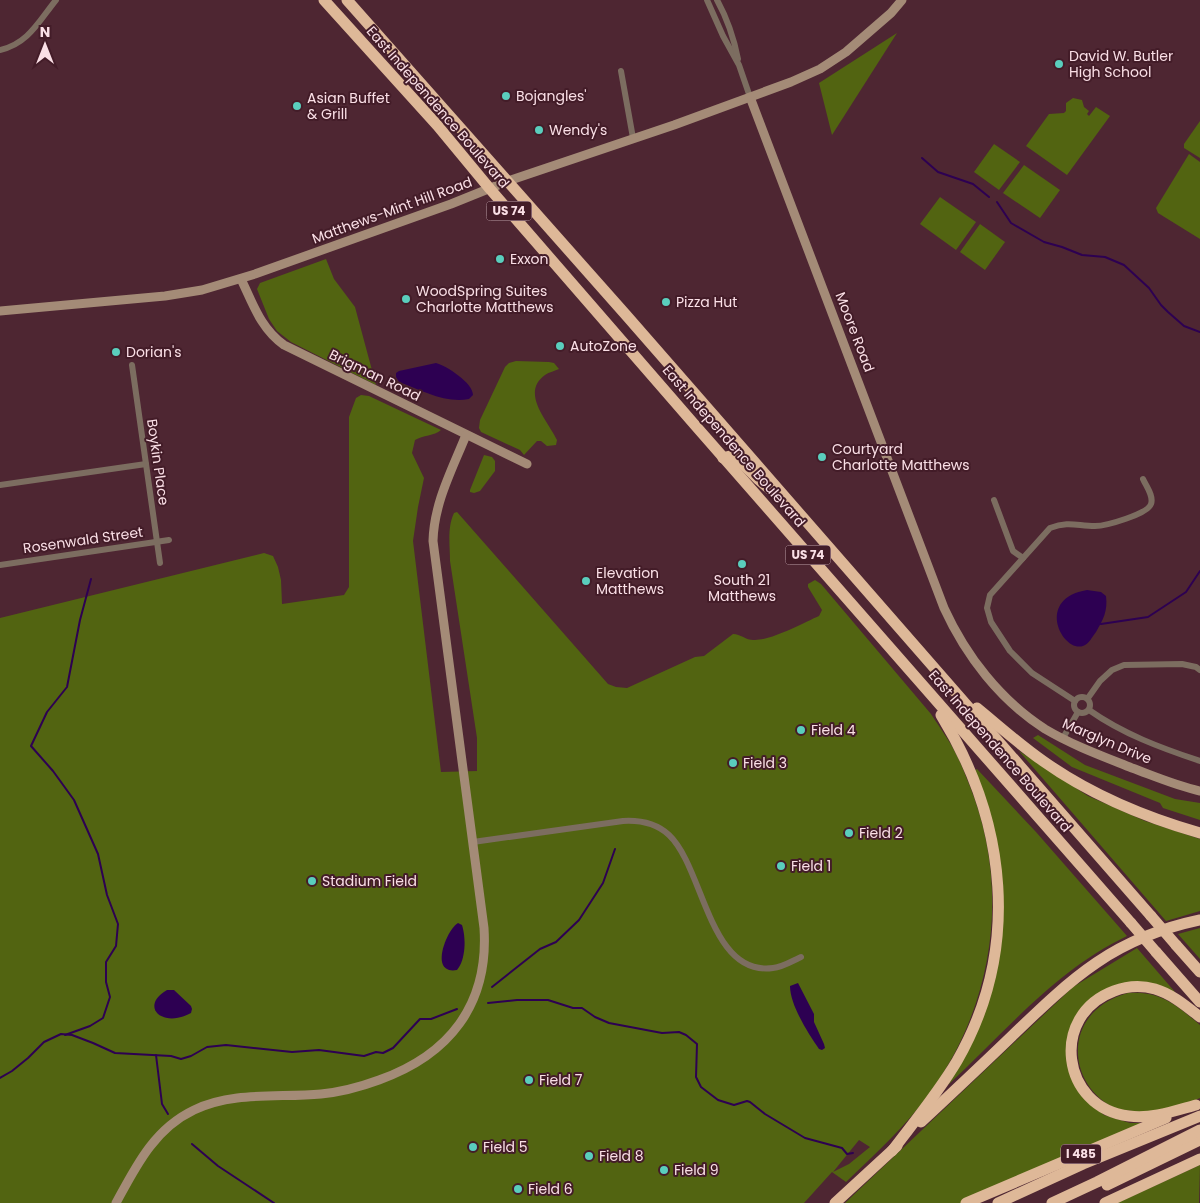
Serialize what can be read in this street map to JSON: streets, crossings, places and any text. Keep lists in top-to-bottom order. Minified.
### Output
{"streets":{"highway":["East Independence Boulevard","US 74","I 485"],"street":["Matthews-Mint Hill Road","Moore Road","Brigman Road","Boykin Place","Rosenwald Street","Marglyn Drive"]},"crossings":[["East Independence Boulevard","Matthews-Mint Hill Road"],["Matthews-Mint Hill Road","Moore Road"],["Matthews-Mint Hill Road","Brigman Road"],["Moore Road","Marglyn Drive"],["Boykin Place","Rosenwald Street"]],"places":["David W. Butler High School","Bojangles'","Asian Buffet & Grill","Wendy's","Exxon","WoodSpring Suites Charlotte Matthews","Pizza Hut","AutoZone","Dorian's","Courtyard Charlotte Matthews","South 21 Matthews","Elevation Matthews","Field 4","Field 3","Field 2","Field 1","Stadium Field","Field 7","Field 5","Field 8","Field 9","Field 6"],"north":"top"}
